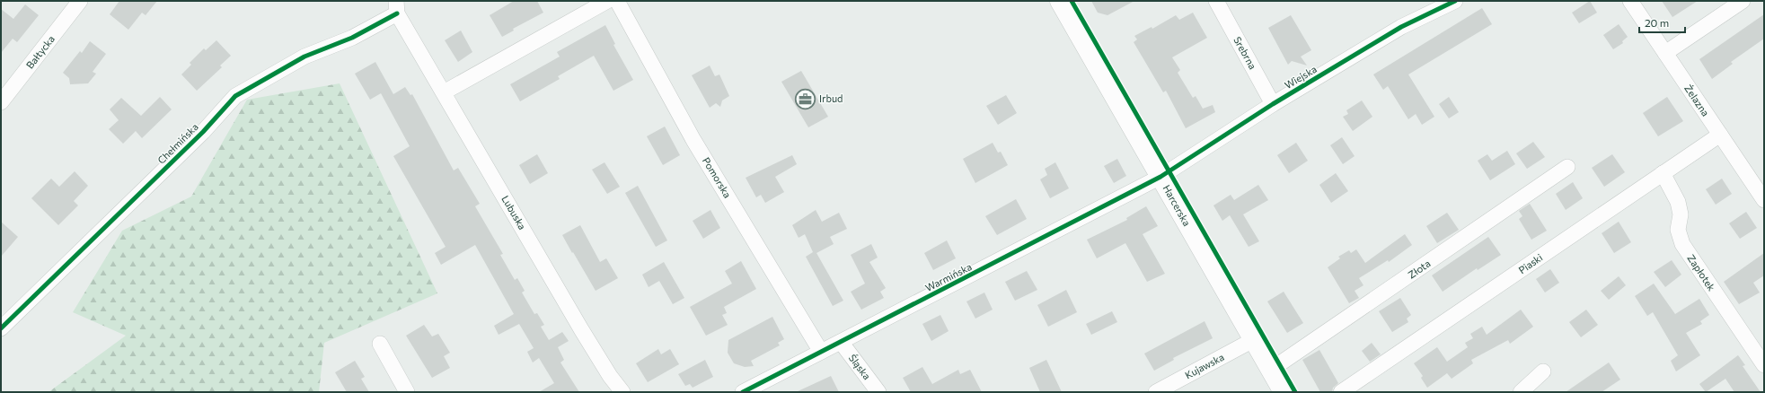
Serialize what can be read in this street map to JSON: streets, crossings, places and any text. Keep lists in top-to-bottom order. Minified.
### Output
{"streets":{"street":["Bałtycka","Srebrna","Wiejska","Żelazna","Chełmińska","Pomorska","Harcerska","Lubuska","Piaski","Złota","Zapłotek","Warmińska","Kujawska","Śląska"]},"crossings":[["Srebrna","Wiejska"],["Wiejska","Harcerska"],["Wiejska","Warmińska"],["Żelazna","Piaski"],["Chełmińska","Lubuska"],["Pomorska","Warmińska"],["Harcerska","Złota"],["Harcerska","Warmińska"],["Harcerska","Kujawska"],["Piaski","Zapłotek"],["Warmińska","Śląska"]],"places":{"office":["Irbud"]},"scale_bar":"20 m"}
